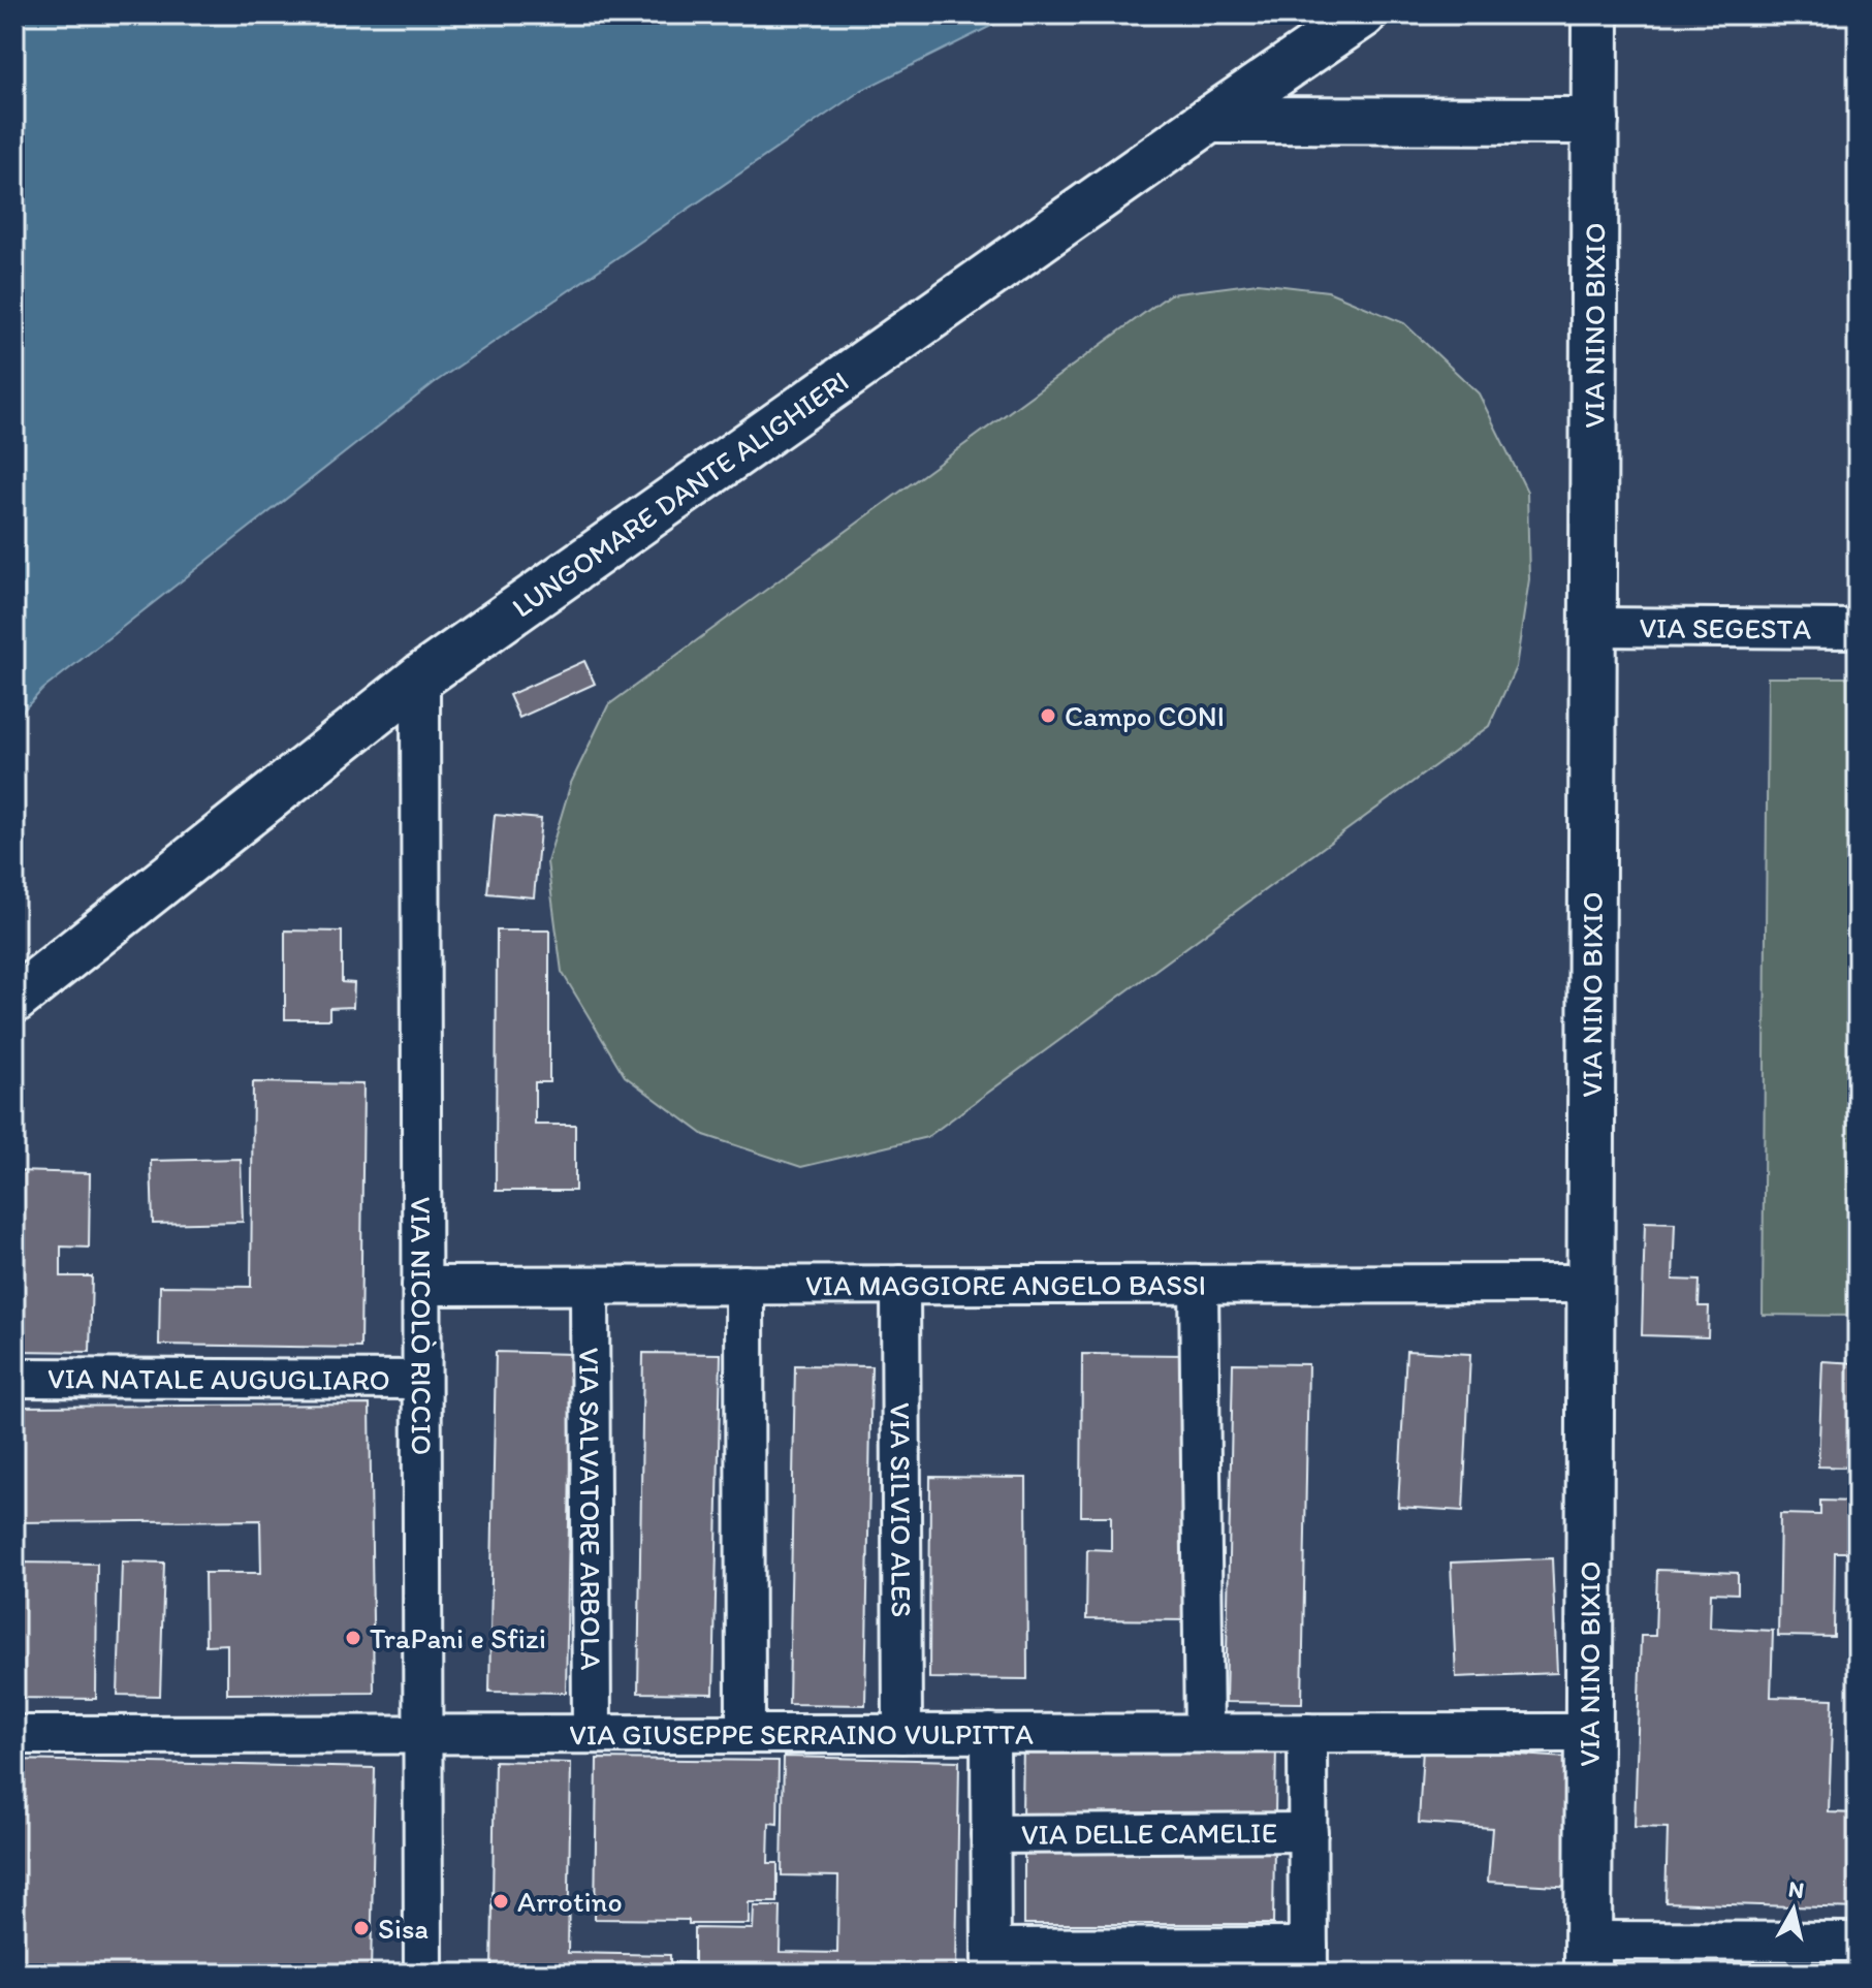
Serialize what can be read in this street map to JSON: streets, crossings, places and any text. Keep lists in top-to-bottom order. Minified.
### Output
{"streets":{"street":["VIA NINO BIXIO","LUNGOMARE DANTE ALIGHIERI","VIA SEGESTA","VIA MAGGIORE ANGELO BASSI","VIA NICOLÒ RICCIO","VIA NATALE AUGUGLIARO","VIA SILVIO ALES","VIA SALVATORE ARBOLA","VIA GIUSEPPE SERRAINO VULPITTA","VIA DELLE CAMELIE"]},"crossings":[["VIA NINO BIXIO","VIA SEGESTA"],["VIA NINO BIXIO","VIA MAGGIORE ANGELO BASSI"],["VIA NINO BIXIO","VIA GIUSEPPE SERRAINO VULPITTA"],["LUNGOMARE DANTE ALIGHIERI","VIA NICOLÒ RICCIO"],["VIA MAGGIORE ANGELO BASSI","VIA NICOLÒ RICCIO"],["VIA MAGGIORE ANGELO BASSI","VIA SILVIO ALES"],["VIA MAGGIORE ANGELO BASSI","VIA SALVATORE ARBOLA"],["VIA NICOLÒ RICCIO","VIA NATALE AUGUGLIARO"],["VIA NICOLÒ RICCIO","VIA GIUSEPPE SERRAINO VULPITTA"],["VIA SILVIO ALES","VIA GIUSEPPE SERRAINO VULPITTA"],["VIA SALVATORE ARBOLA","VIA GIUSEPPE SERRAINO VULPITTA"]],"places":["Campo CONI","TraPani e Sfizi","Arrotino","Sisa"],"north":"top"}
